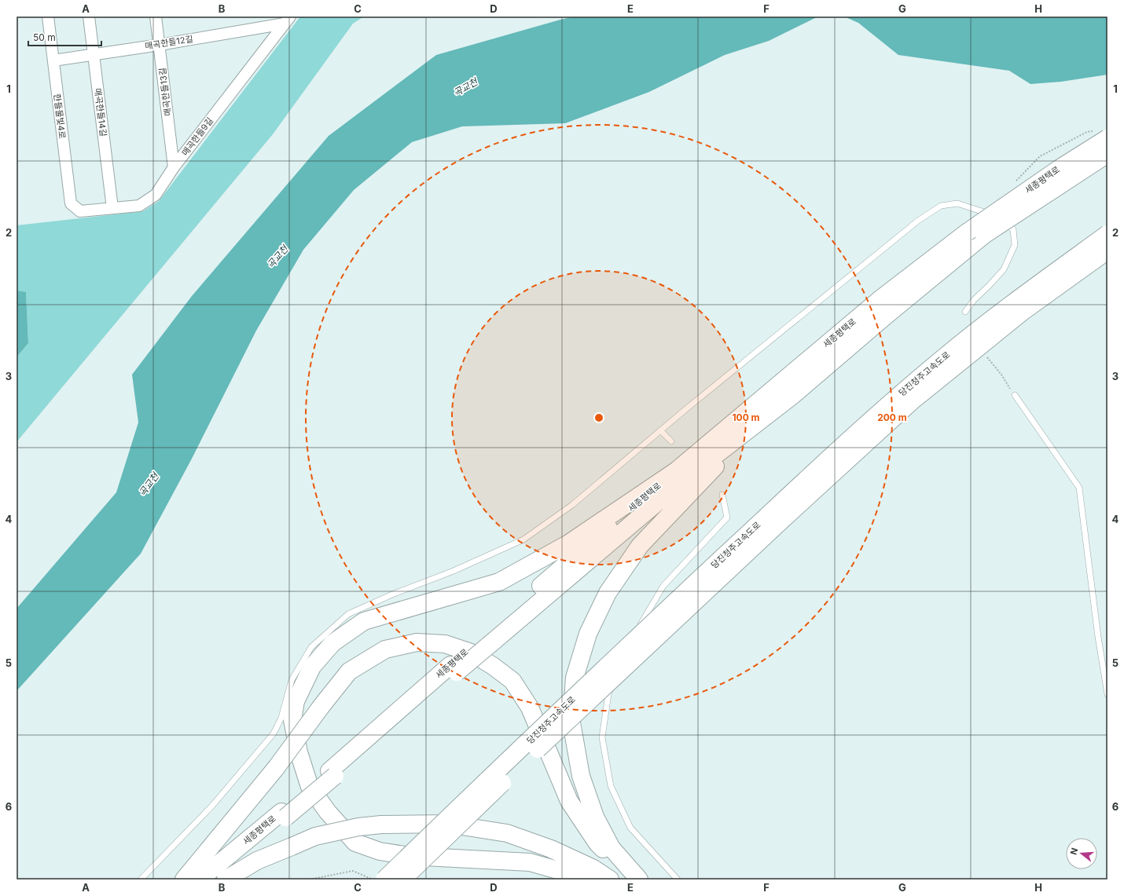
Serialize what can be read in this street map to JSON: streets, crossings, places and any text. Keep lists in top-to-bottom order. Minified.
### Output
{"streets":{"highway":["세종평택로","당진청주고속도로"],"street":["매곡한들12길","매곡한들13길","매곡한들14길","한들물빛4로","매곡한들9길"]},"crossings":[["매곡한들12길","매곡한들13길"],["매곡한들12길","매곡한들14길"],["매곡한들12길","한들물빛4로"],["매곡한들12길","매곡한들9길"],["매곡한들13길","매곡한들9길"],["매곡한들14길","매곡한들9길"],["한들물빛4로","매곡한들9길"]],"water":["곡교천"],"scale_bar":"50 m","north":"left","grid":{"columns":["A","B","C","D","E","F","G","H"],"rows":["1","2","3","4","5","6"]},"rings":["100 m","200 m"]}
